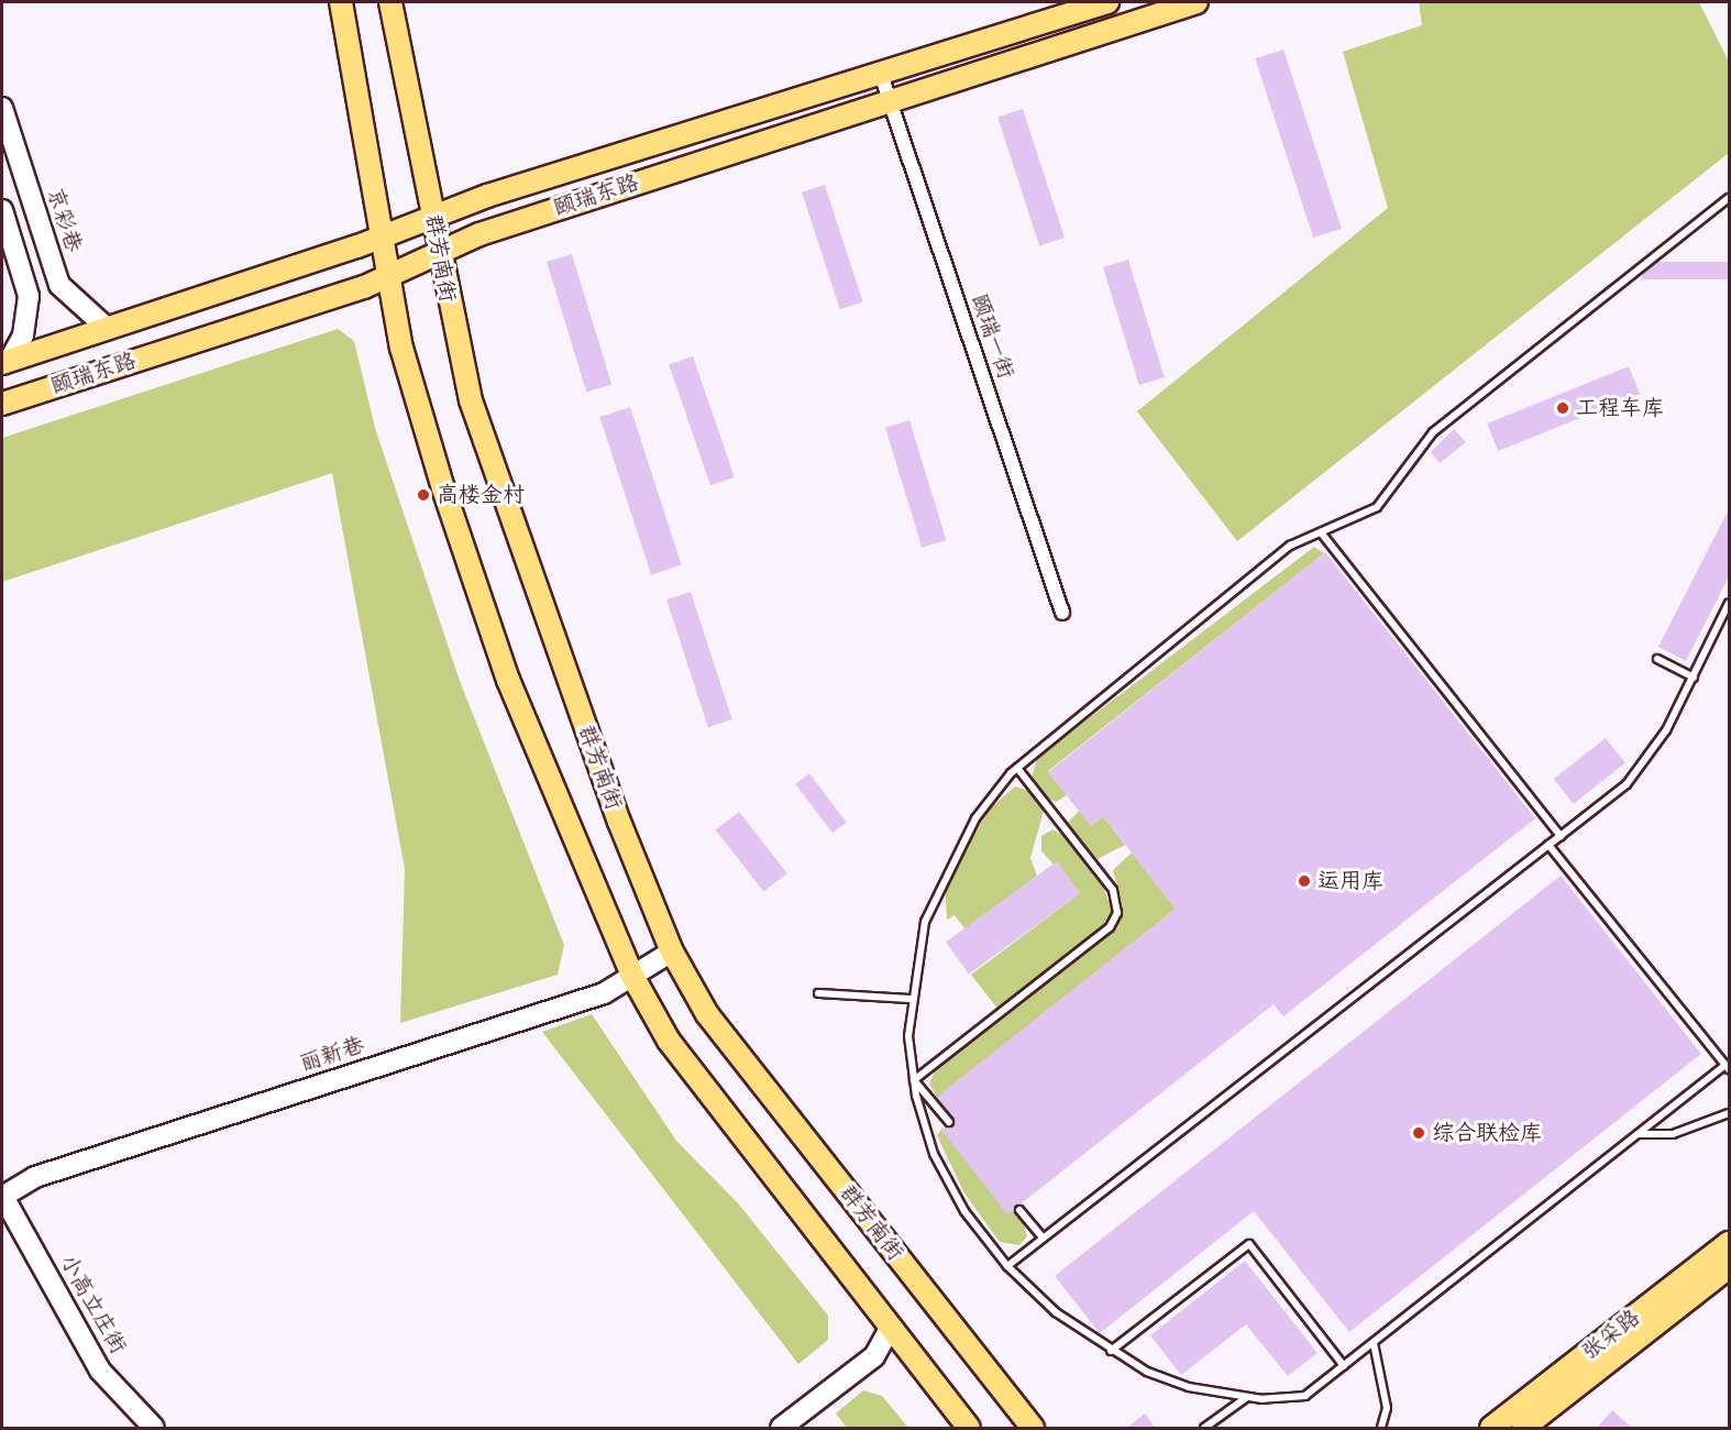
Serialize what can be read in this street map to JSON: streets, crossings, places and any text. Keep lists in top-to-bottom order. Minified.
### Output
{"streets":{"main road":["颐瑞东路","群芳南街","张采路"],"street":["京彩巷","颐瑞一街","丽新巷","小高立庄街"]},"crossings":[["颐瑞东路","京彩巷"],["颐瑞东路","群芳南街"],["颐瑞东路","颐瑞一街"],["群芳南街","丽新巷"],["丽新巷","小高立庄街"]],"places":["工程车库","高楼金村","运用库","综合联检库"]}
